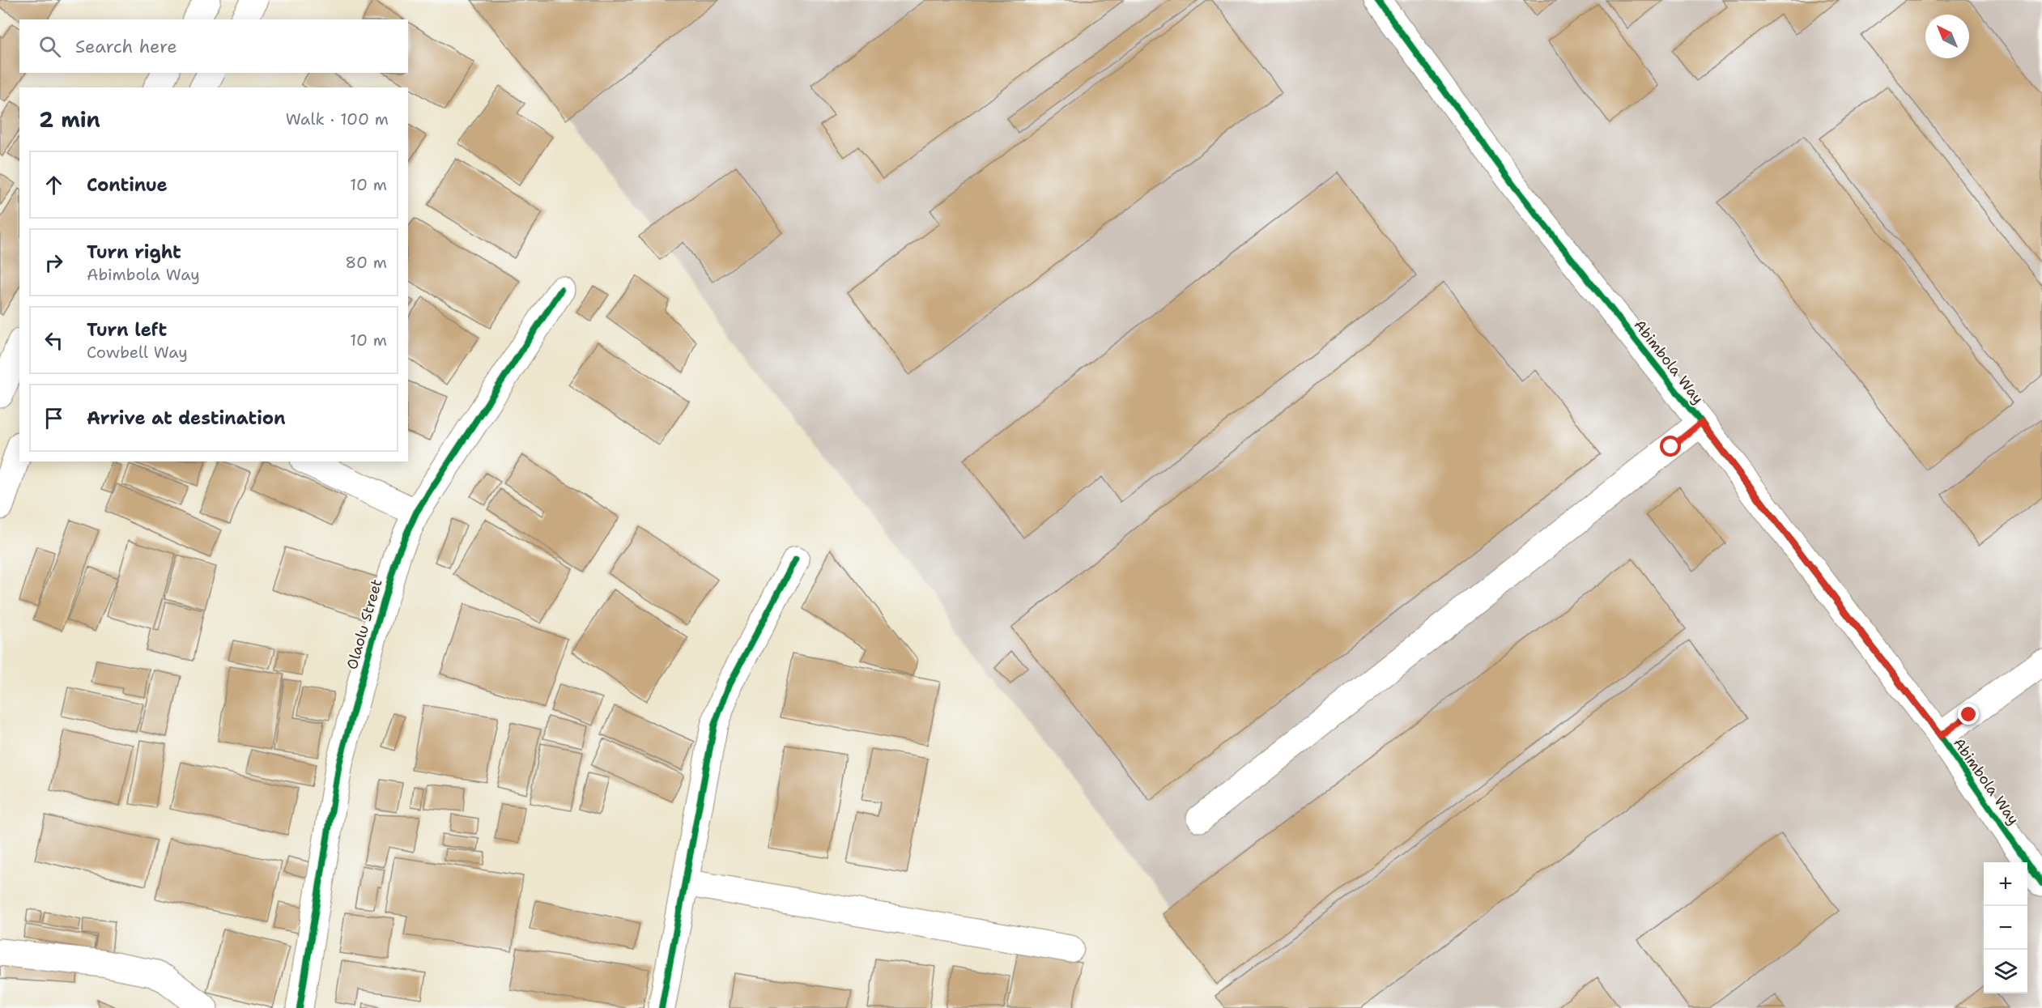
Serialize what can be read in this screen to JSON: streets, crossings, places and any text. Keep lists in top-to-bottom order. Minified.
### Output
{"streets":{"street":["Abimbola Way","Olaolu Street"]},"north":"top left","page":{"search":"Search here","heading":["2 min","Walk · 100 m"],"list":[["Continue","10 m"],["Turn right","Abimbola Way","80 m"],["Turn left","Cowbell Way","10 m"],"Arrive at destination"],"map_buttons":["+","−"]}}
